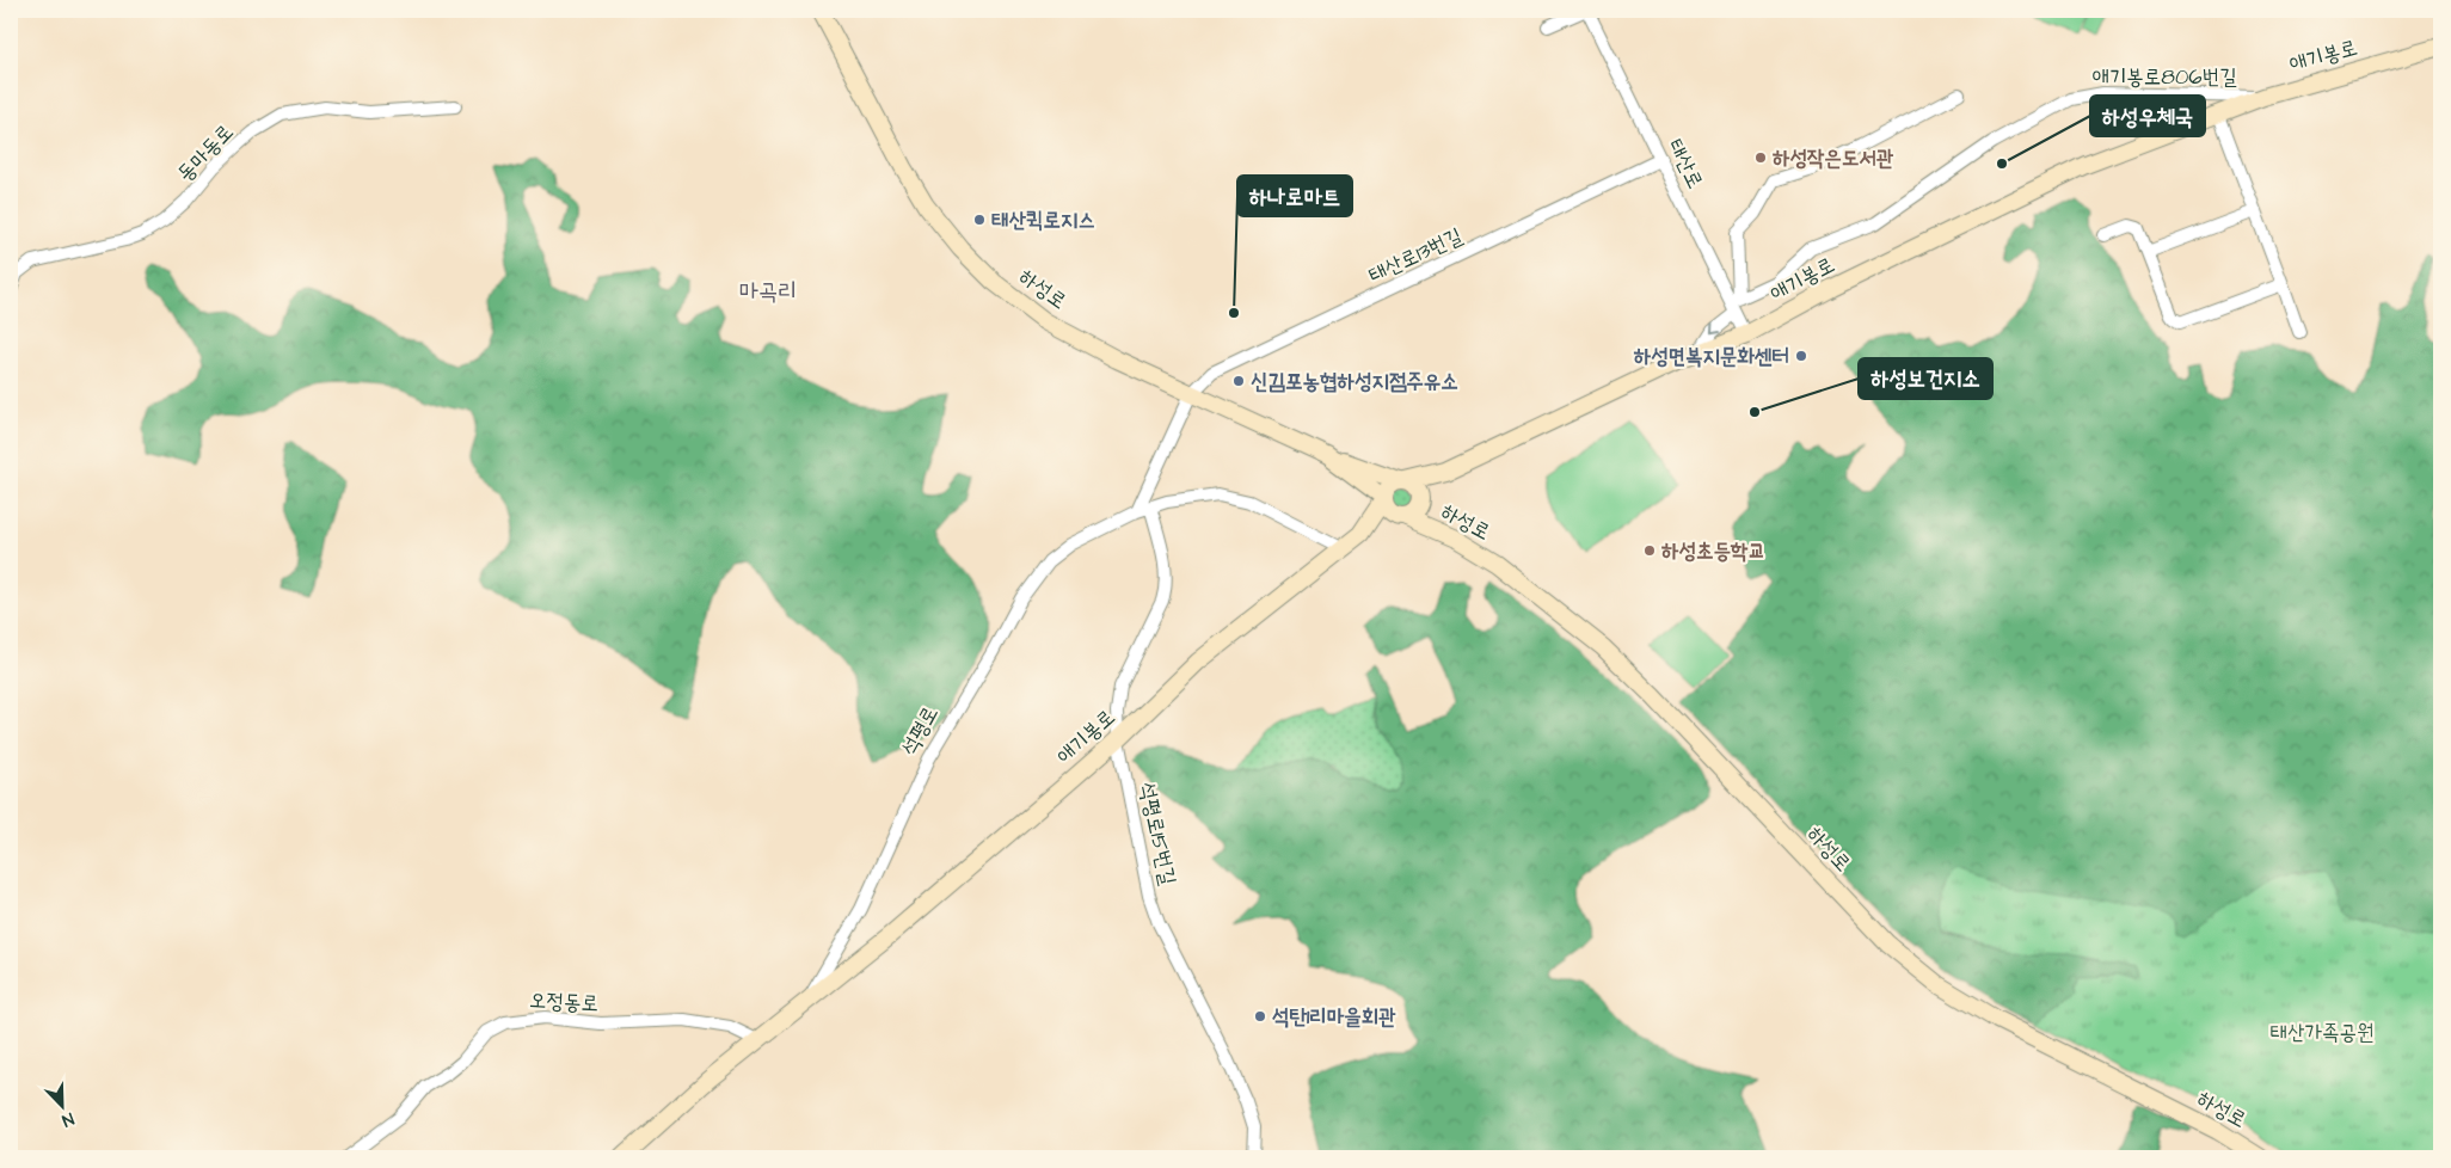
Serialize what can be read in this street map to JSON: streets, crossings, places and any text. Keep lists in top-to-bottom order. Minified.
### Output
{"streets":{"street":["애기봉로","애기봉로806번길","동마동로","태산로","태산로13번길","하성로","석평로","석평로15번길","오정동로"]},"crossings":[["애기봉로","애기봉로806번길"],["애기봉로","태산로"],["애기봉로","하성로"],["애기봉로","석평로"],["애기봉로","석평로15번길"],["애기봉로806번길","태산로"],["태산로","태산로13번길"],["태산로13번길","하성로"],["석평로","석평로15번길"],["석평로","오정동로"]],"districts":["마곡리"],"parks":["태산가족공원"],"places":["하성작은도서관","하성우체국","태산퀵로지스","하나로마트","하성면복지문화센터","신김포농협하성지점주유소","하성보건지소","하성초등학교","석탄1리마을회관"],"north":"bottom right"}
